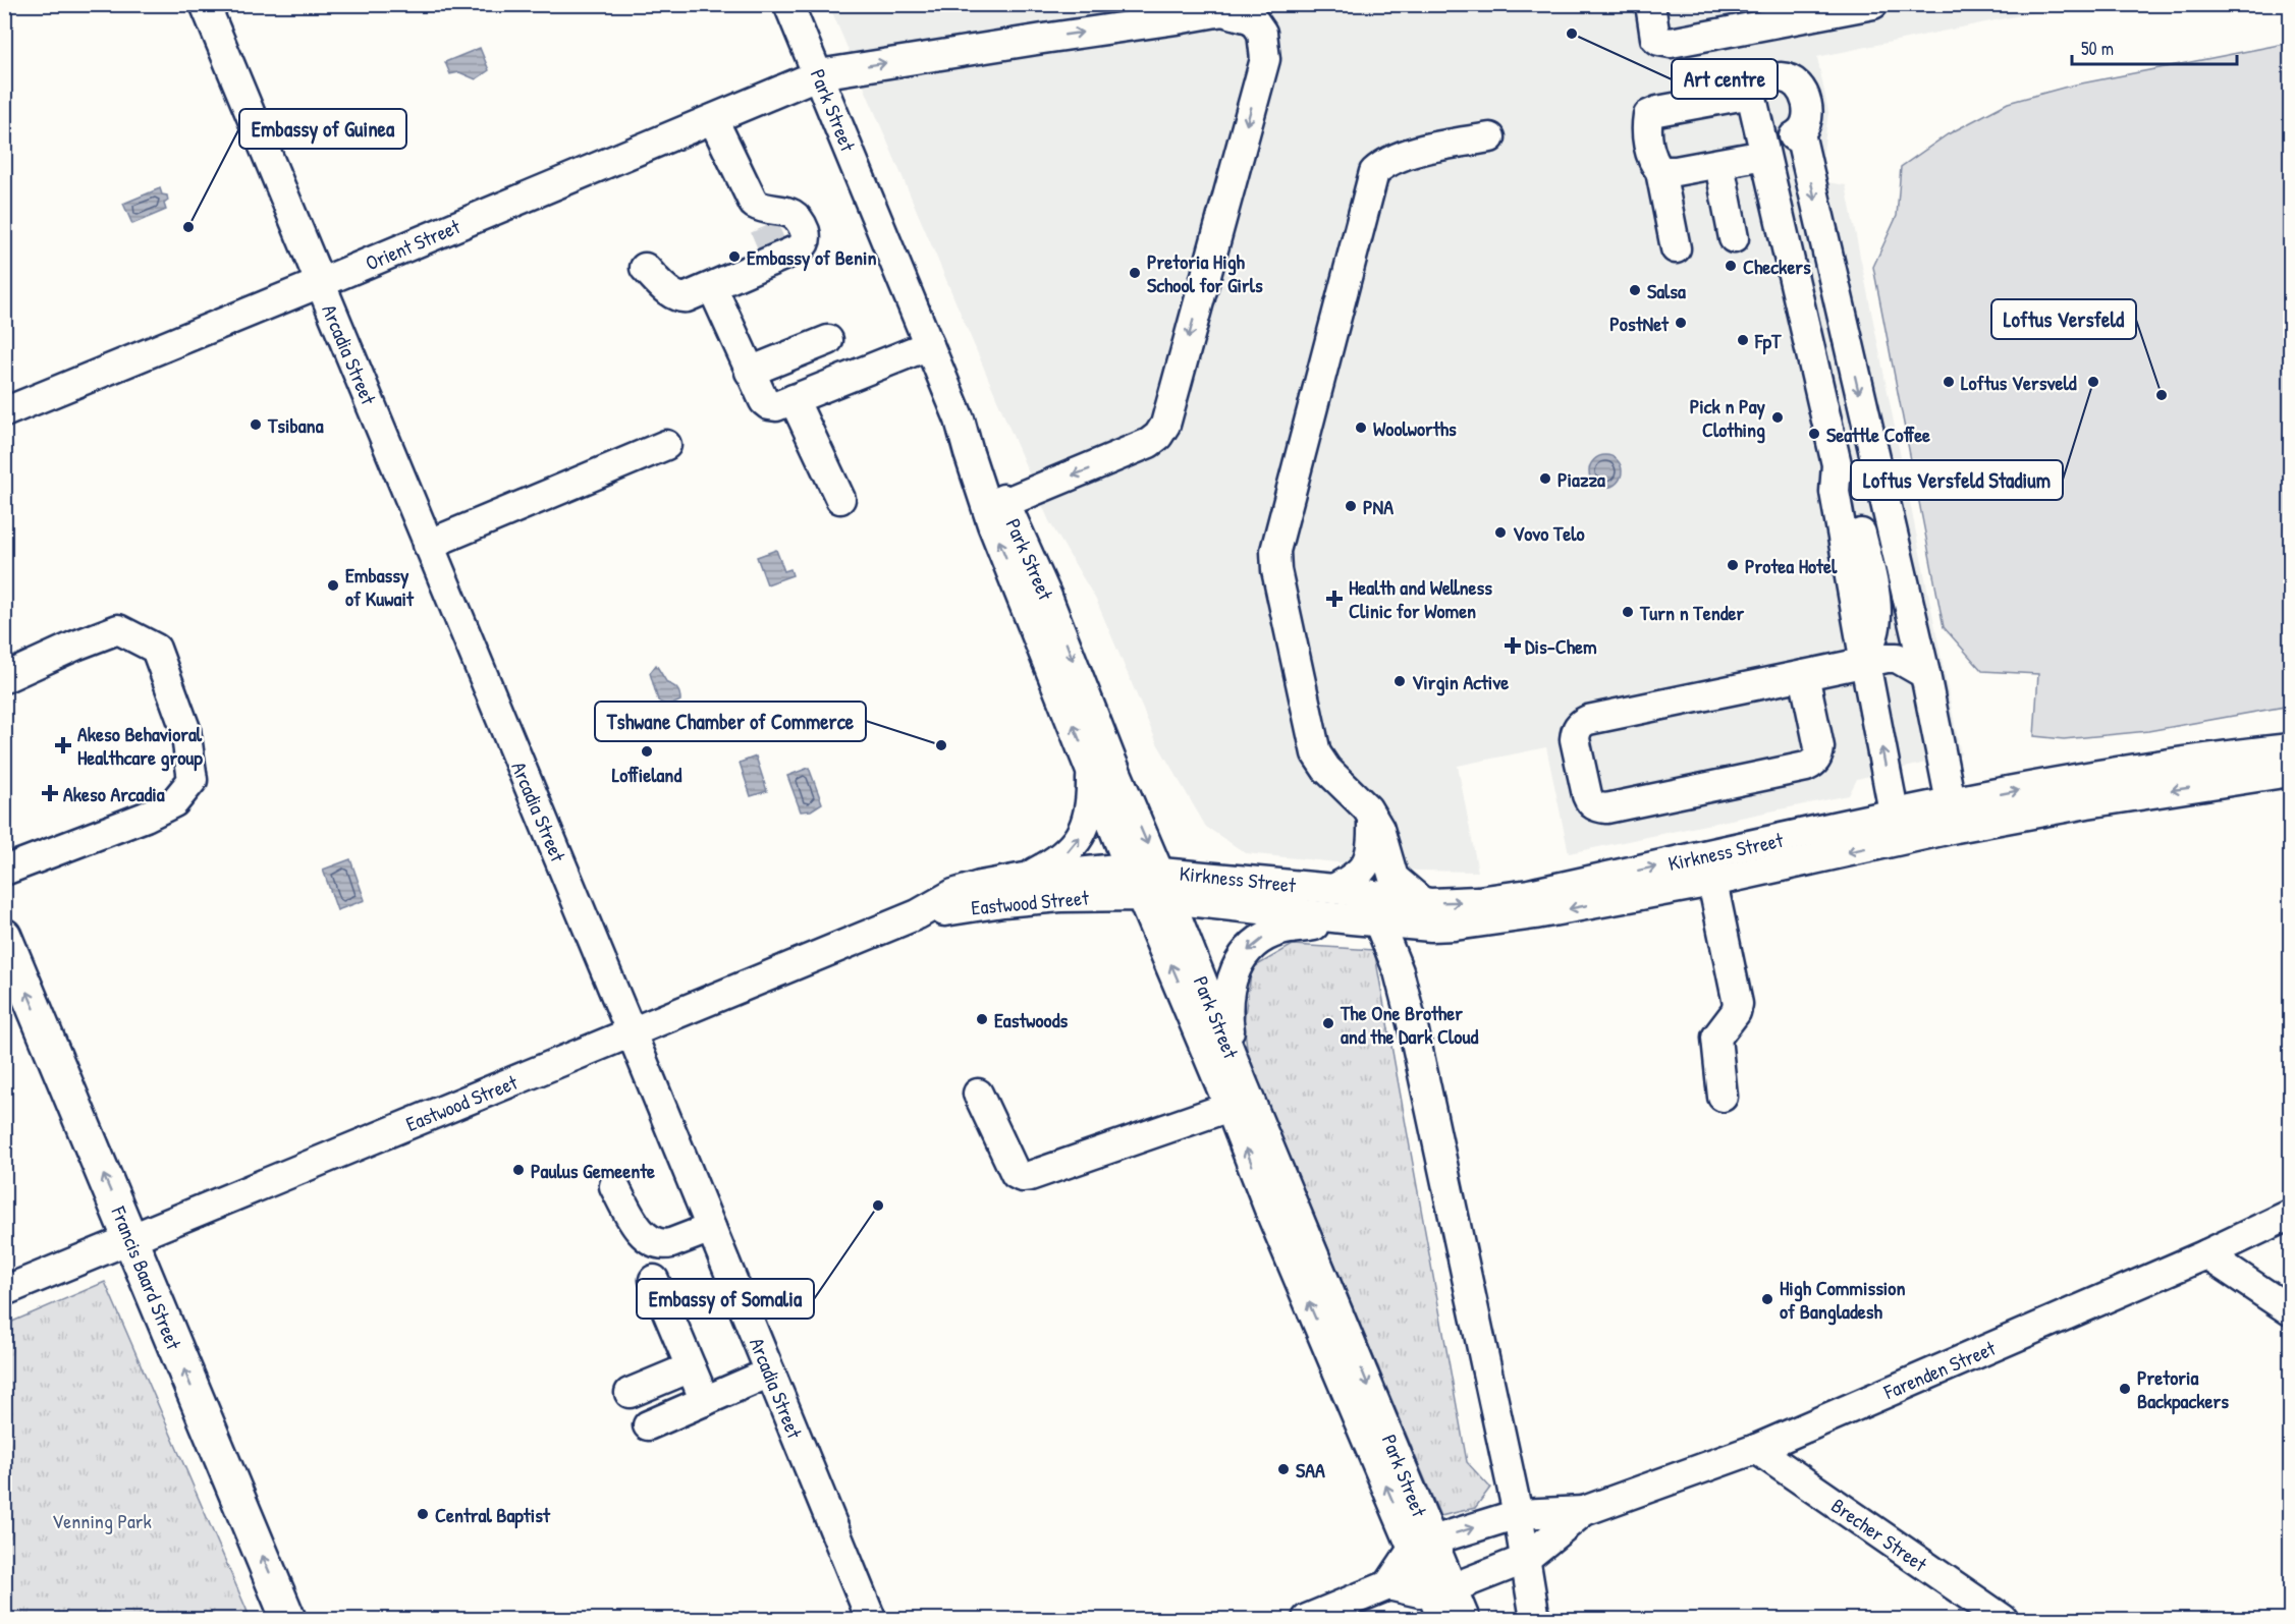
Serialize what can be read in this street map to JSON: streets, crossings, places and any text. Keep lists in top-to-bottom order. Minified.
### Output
{"streets":{"main road":["Francis Baard Street"],"street":["Park Street","Orient Street","Arcadia Street","Kirkness Street","Eastwood Street","Farenden Street","Brecher Street"]},"crossings":[["Park Street","Orient Street"],["Park Street","Kirkness Street"],["Park Street","Eastwood Street"],["Park Street","Farenden Street"],["Orient Street","Arcadia Street"],["Arcadia Street","Eastwood Street"],["Kirkness Street","Eastwood Street"],["Eastwood Street","Francis Baard Street"],["Farenden Street","Brecher Street"]],"one_way":["Francis Baard Street"],"parks":["Venning Park"],"places":{"other":["Art centre","Embassy of Guinea","Embassy of Benin","Checkers","Pretoria High School for Girls","Salsa","PostNet","FpT","Loftus Versveld","Loftus Versfeld Stadium","Loftus Versfeld","Pick n Pay Clothing","Tsibana","Woolworths","Seattle Coffee","Piazza","PNA","Vovo Telo","Protea Hotel","Embassy of Kuwait","Turn n Tender","Virgin Active","Tshwane Chamber of Commerce","Loffieland","Eastwoods","The One Brother and the Dark Cloud","Paulus Gemeente","Embassy of Somalia","High Commission of Bangladesh","Pretoria Backpackers","SAA","Central Baptist"],"health":["Health and Wellness Clinic for Women","Dis-Chem","Akeso Behavioral Healthcare group","Akeso Arcadia"]},"scale_bar":"50 m"}
